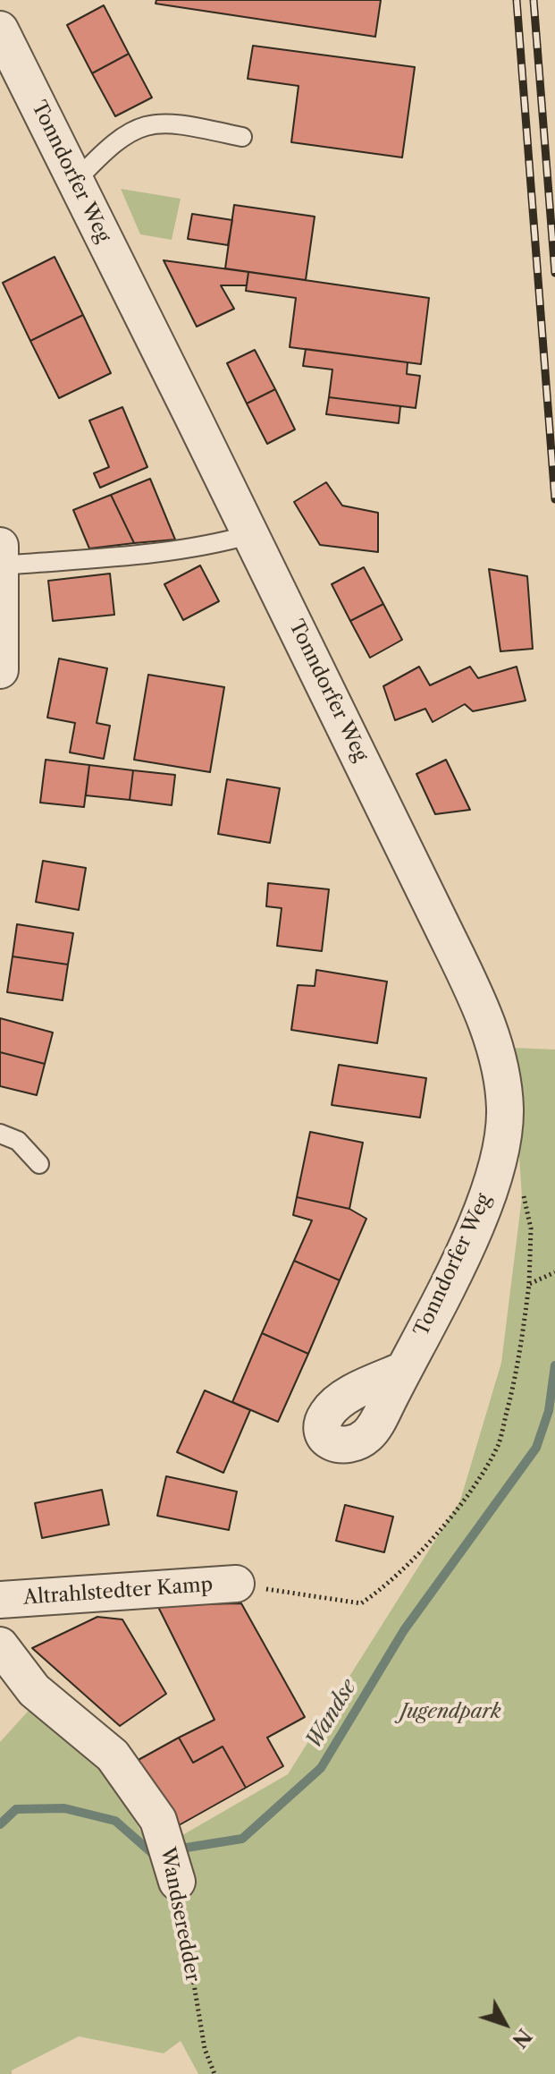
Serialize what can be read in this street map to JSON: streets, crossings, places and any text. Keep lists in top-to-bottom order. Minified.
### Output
{"streets":{"street":["Tonndorfer Weg","Altrahlstedter Kamp","Wandseredder"]},"water":["Wandse"],"parks":["Jugendpark"],"north":"bottom right"}
